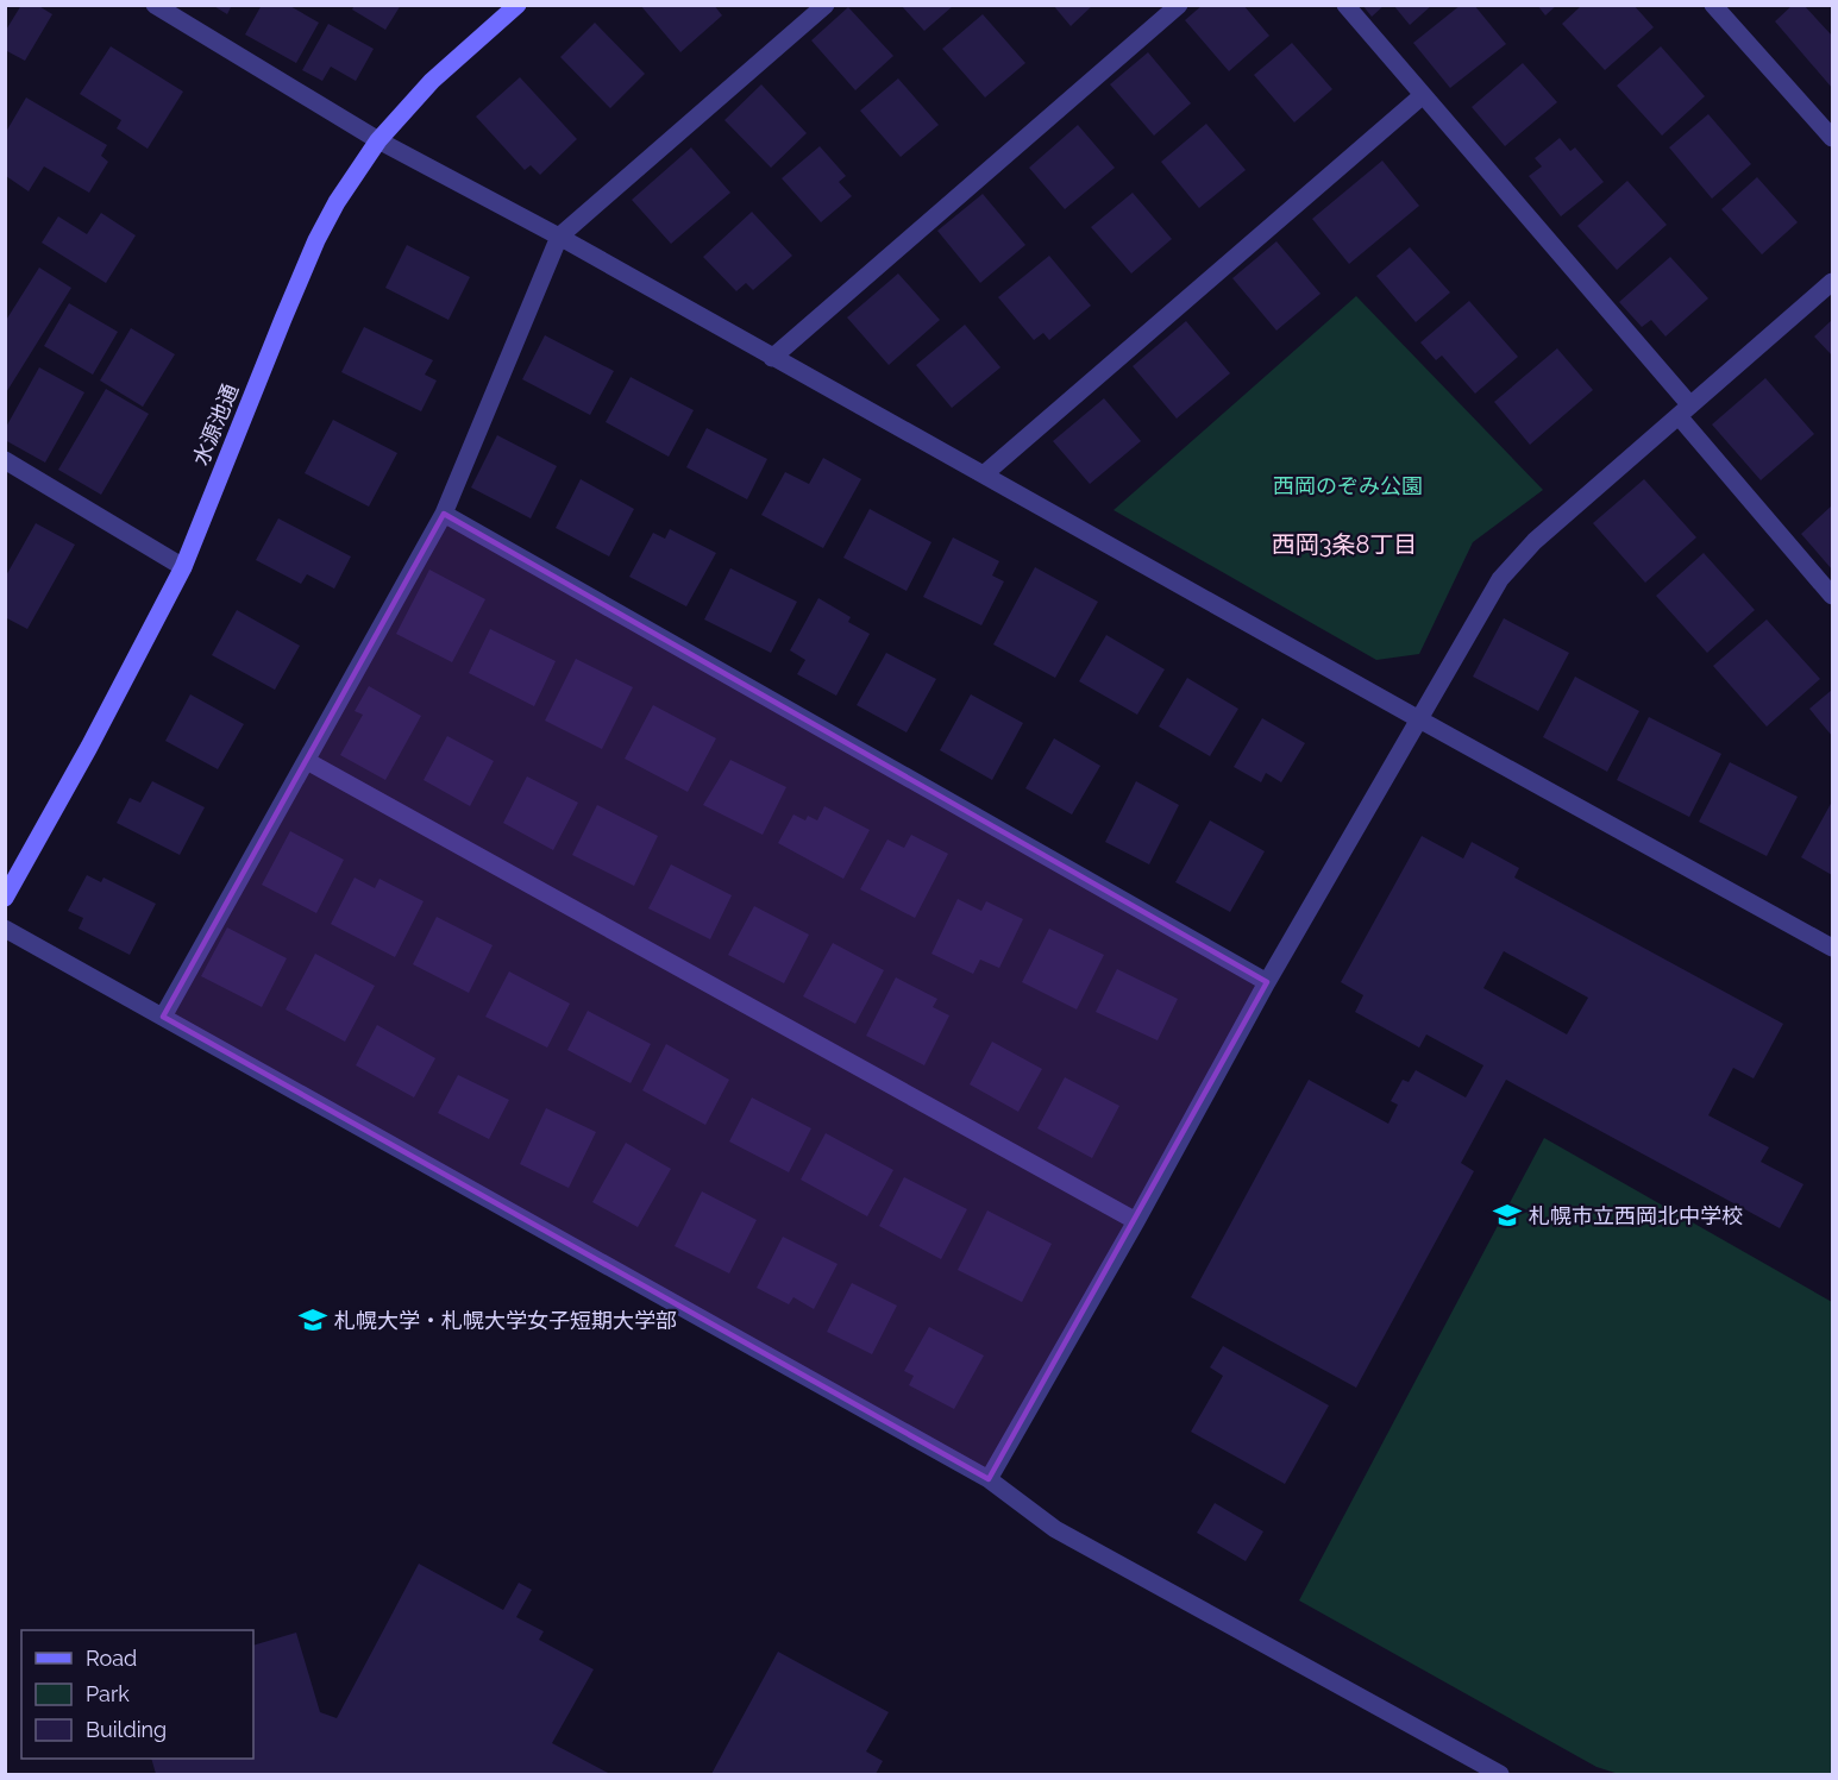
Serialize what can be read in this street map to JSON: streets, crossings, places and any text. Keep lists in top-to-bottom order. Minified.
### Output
{"streets":{"street":["水源池通"]},"districts":["西岡3条8丁目"],"parks":["西岡のぞみ公園"],"places":{"school or university":["札幌市立西岡北中学校","札幌大学・札幌大学女子短期大学部"]},"legend":["Road","Park","Building"]}
